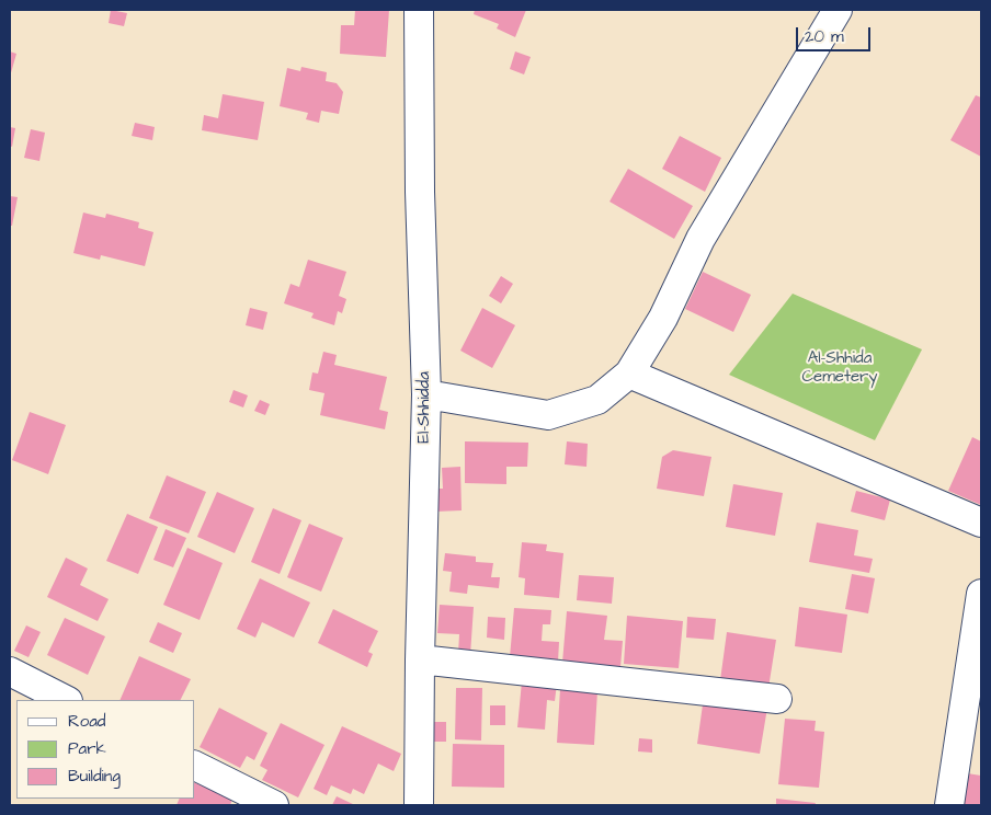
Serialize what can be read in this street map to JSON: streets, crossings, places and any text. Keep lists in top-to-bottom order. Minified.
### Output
{"streets":{"street":["El-Shhidda"]},"parks":["Al-Shhida Cemetery"],"legend":["Road","Park","Building"],"scale_bar":"20 m"}
